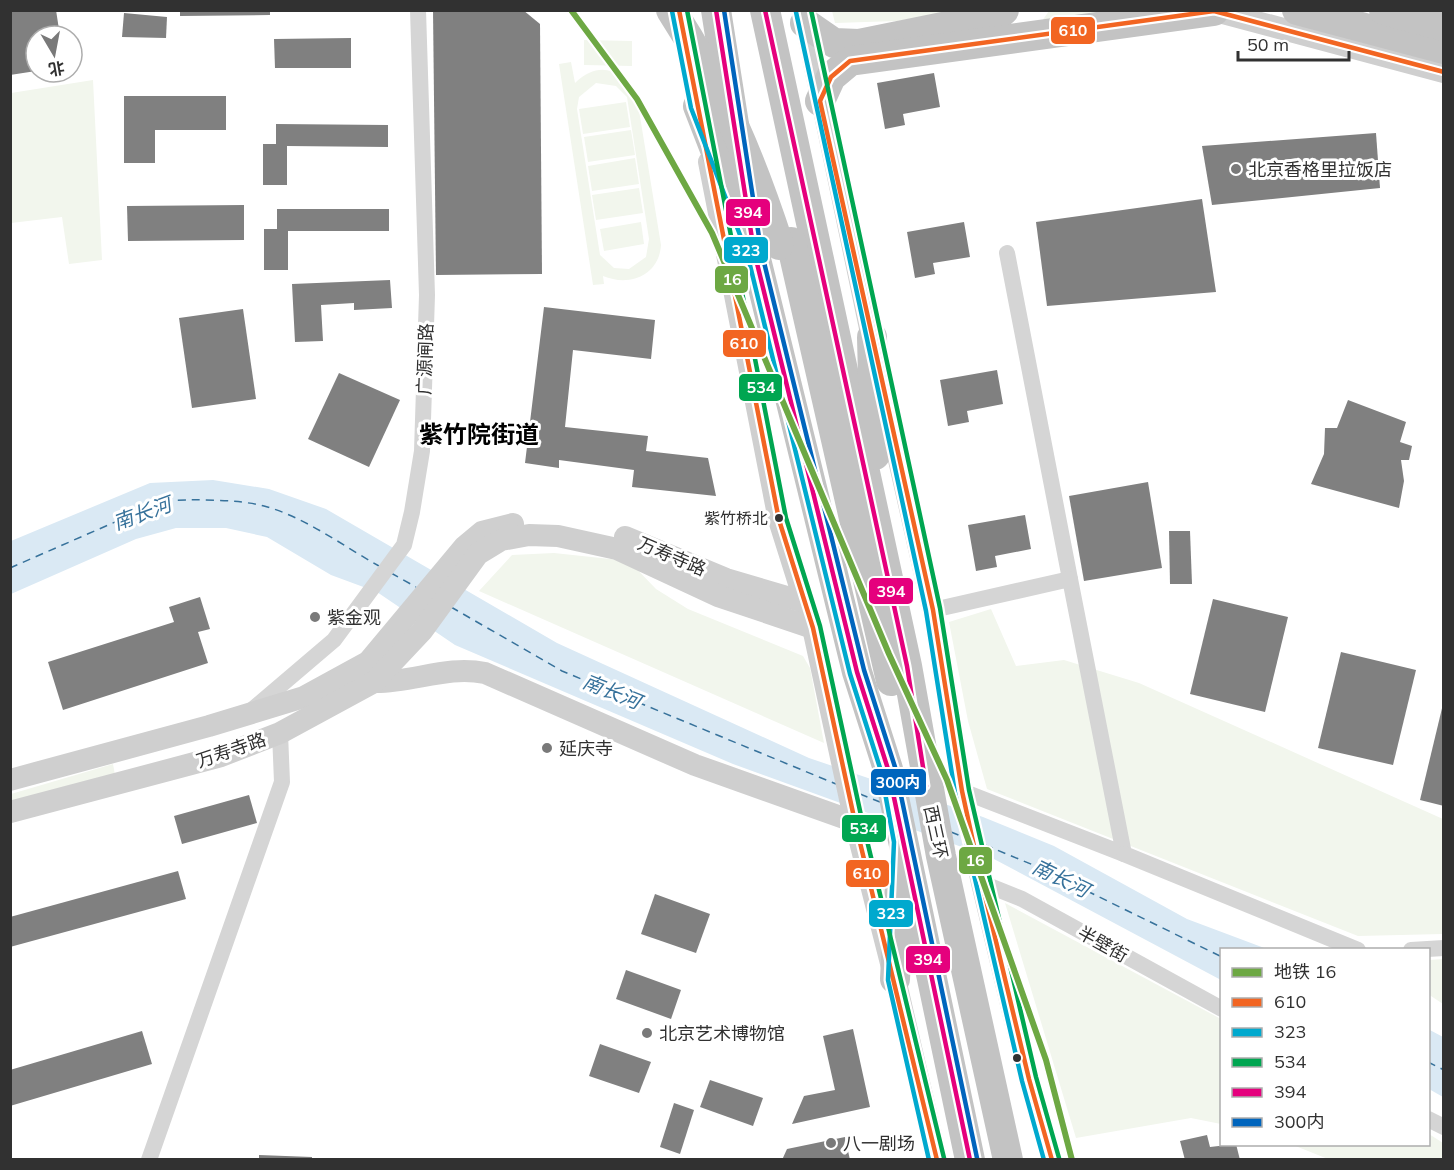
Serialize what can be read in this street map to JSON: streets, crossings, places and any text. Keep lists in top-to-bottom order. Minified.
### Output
{"streets":{"highway":["西三环"],"street":["广源闸路","万寿寺路","半壁街"]},"crossings":[["广源闸路","万寿寺路"]],"districts":["紫竹院街道"],"water":["南长河"],"places":["北京香格里拉饭店","紫竹桥北","紫金观","延庆寺","北京艺术博物馆","八一剧场"],"lines":["metro line 16","transit line 610","transit line 534","transit line 394","transit line 300内","transit line 323"],"legend":["地铁 16","610","323","534","394","300内"],"scale_bar":"50 m","north":"bottom"}
